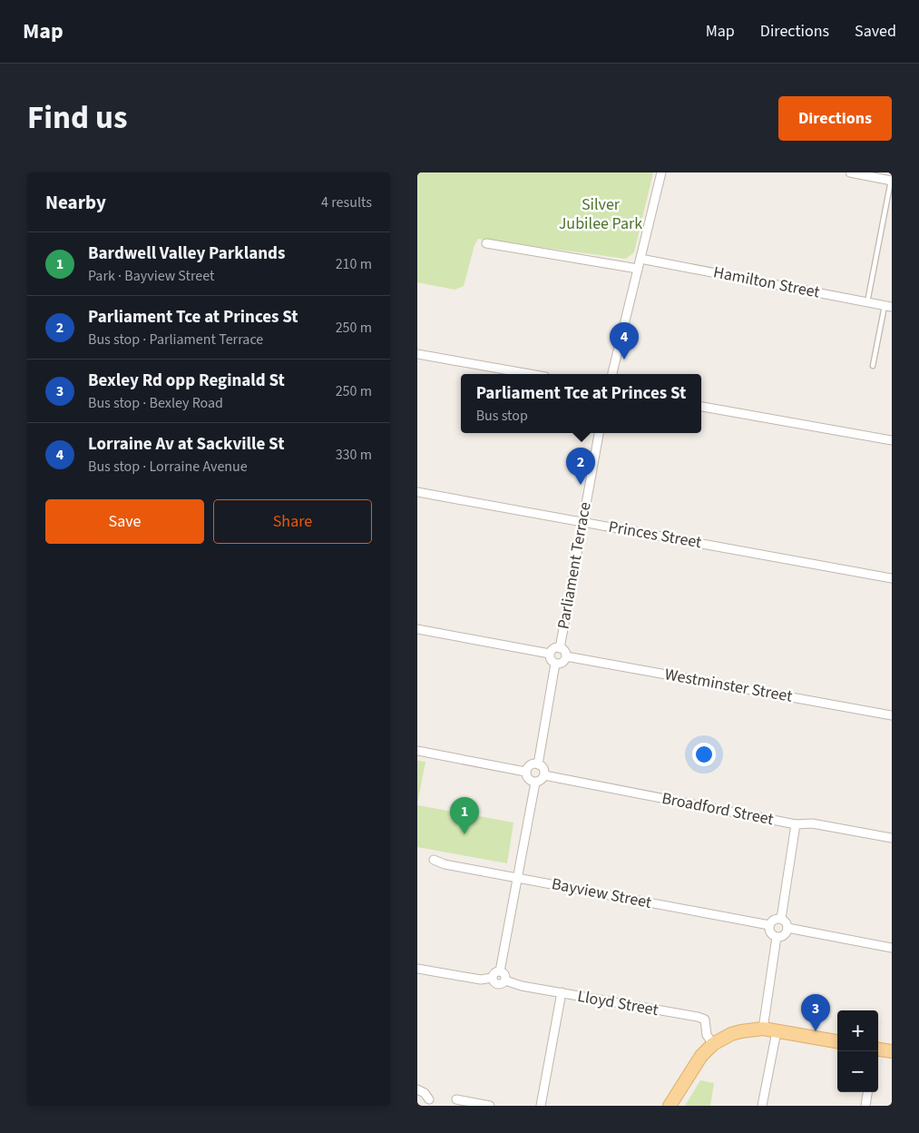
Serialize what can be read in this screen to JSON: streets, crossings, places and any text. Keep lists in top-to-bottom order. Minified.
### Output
{"streets":{"street":["Hamilton Street","Princes Street","Parliament Terrace","Westminster Street","Broadford Street","Bayview Street","Lloyd Street"]},"crossings":[["Princes Street","Parliament Terrace"],["Parliament Terrace","Westminster Street"]],"parks":["Silver Jubilee Park"],"page":{"header":"Map","nav":["Map","Directions","Saved"],"title":"Find us","buttons":["Directions",["Save","Share"]],"heading":["Nearby","4 results"],"list":[{"mark":"1","name":"Bardwell Valley Parklands","note":"Park · Bayview Street","value":"210 m"},{"mark":"2","name":"Parliament Tce at Princes St","note":"Bus stop · Parliament Terrace","value":"250 m"},{"mark":"3","name":"Bexley Rd opp Reginald St","note":"Bus stop · Bexley Road","value":"250 m"},{"mark":"4","name":"Lorraine Av at Sackville St","note":"Bus stop · Lorraine Avenue","value":"330 m"}],"pins":["4","2","1","3"],"popup":["Parliament Tce at Princes St","Bus stop"],"map_buttons":["+","−"]}}
